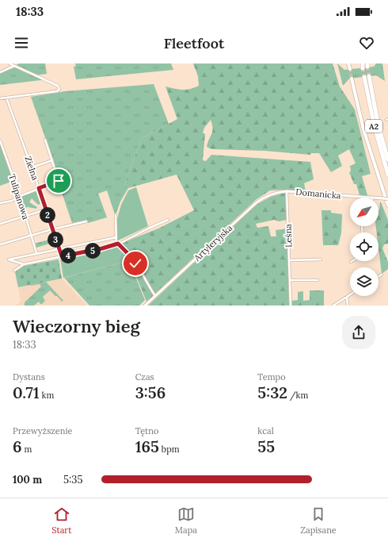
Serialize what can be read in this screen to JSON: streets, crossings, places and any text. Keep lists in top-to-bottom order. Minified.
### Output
{"streets":{"highway":["A2"],"street":["Zielna","Domanicka","Tulipanowa","Leśna","Artyleryjska"]},"crossings":[["Domanicka","Leśna"],["Domanicka","Artyleryjska"],["Leśna","Artyleryjska"]],"north":"bottom left","page":{"status":"18:33","header":"Fleetfoot","pins":["2","3","5","4"],"heading":["Wieczorny bieg","18:33"],"stats":[["Dystans","0.71 km"],["Czas","3:56"],["Tempo","5:32 /km"],["Przewyższenie","6 m"],["Tętno","165 bpm"],["kcal","55"]],"list":[{"name":"100 m","note":"5:35"}],"tabs":["Start","Mapa","Zapisane"]}}
